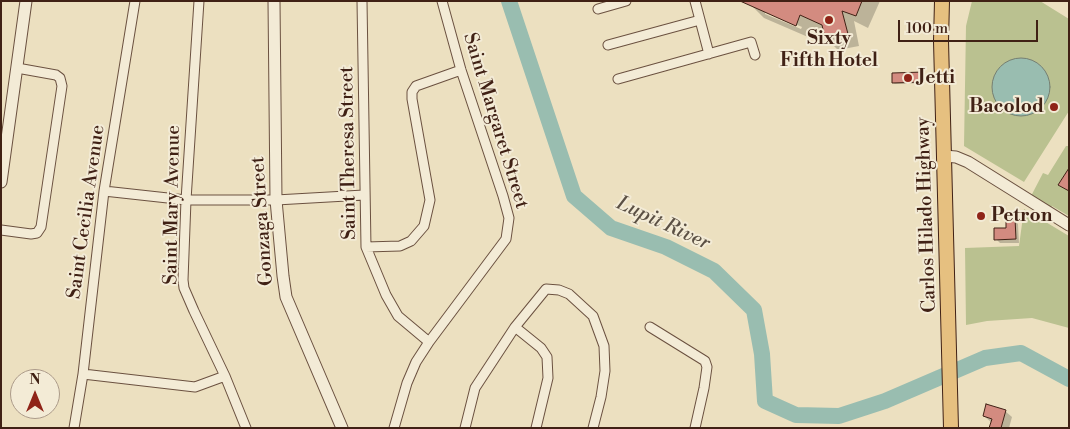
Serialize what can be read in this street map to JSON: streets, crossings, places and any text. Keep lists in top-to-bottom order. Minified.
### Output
{"streets":{"main road":["Carlos Hilado Highway"],"street":["Saint Margaret Street","Saint Theresa Street","Saint Mary Avenue","Saint Cecilia Avenue","Gonzaga Street"]},"crossings":[["Saint Margaret Street","Saint Theresa Street"]],"water":["Lupit River"],"places":["Sixty Fifth Hotel","Jetti","Bacolod","Petron"],"scale_bar":"100 m","north":"top"}
